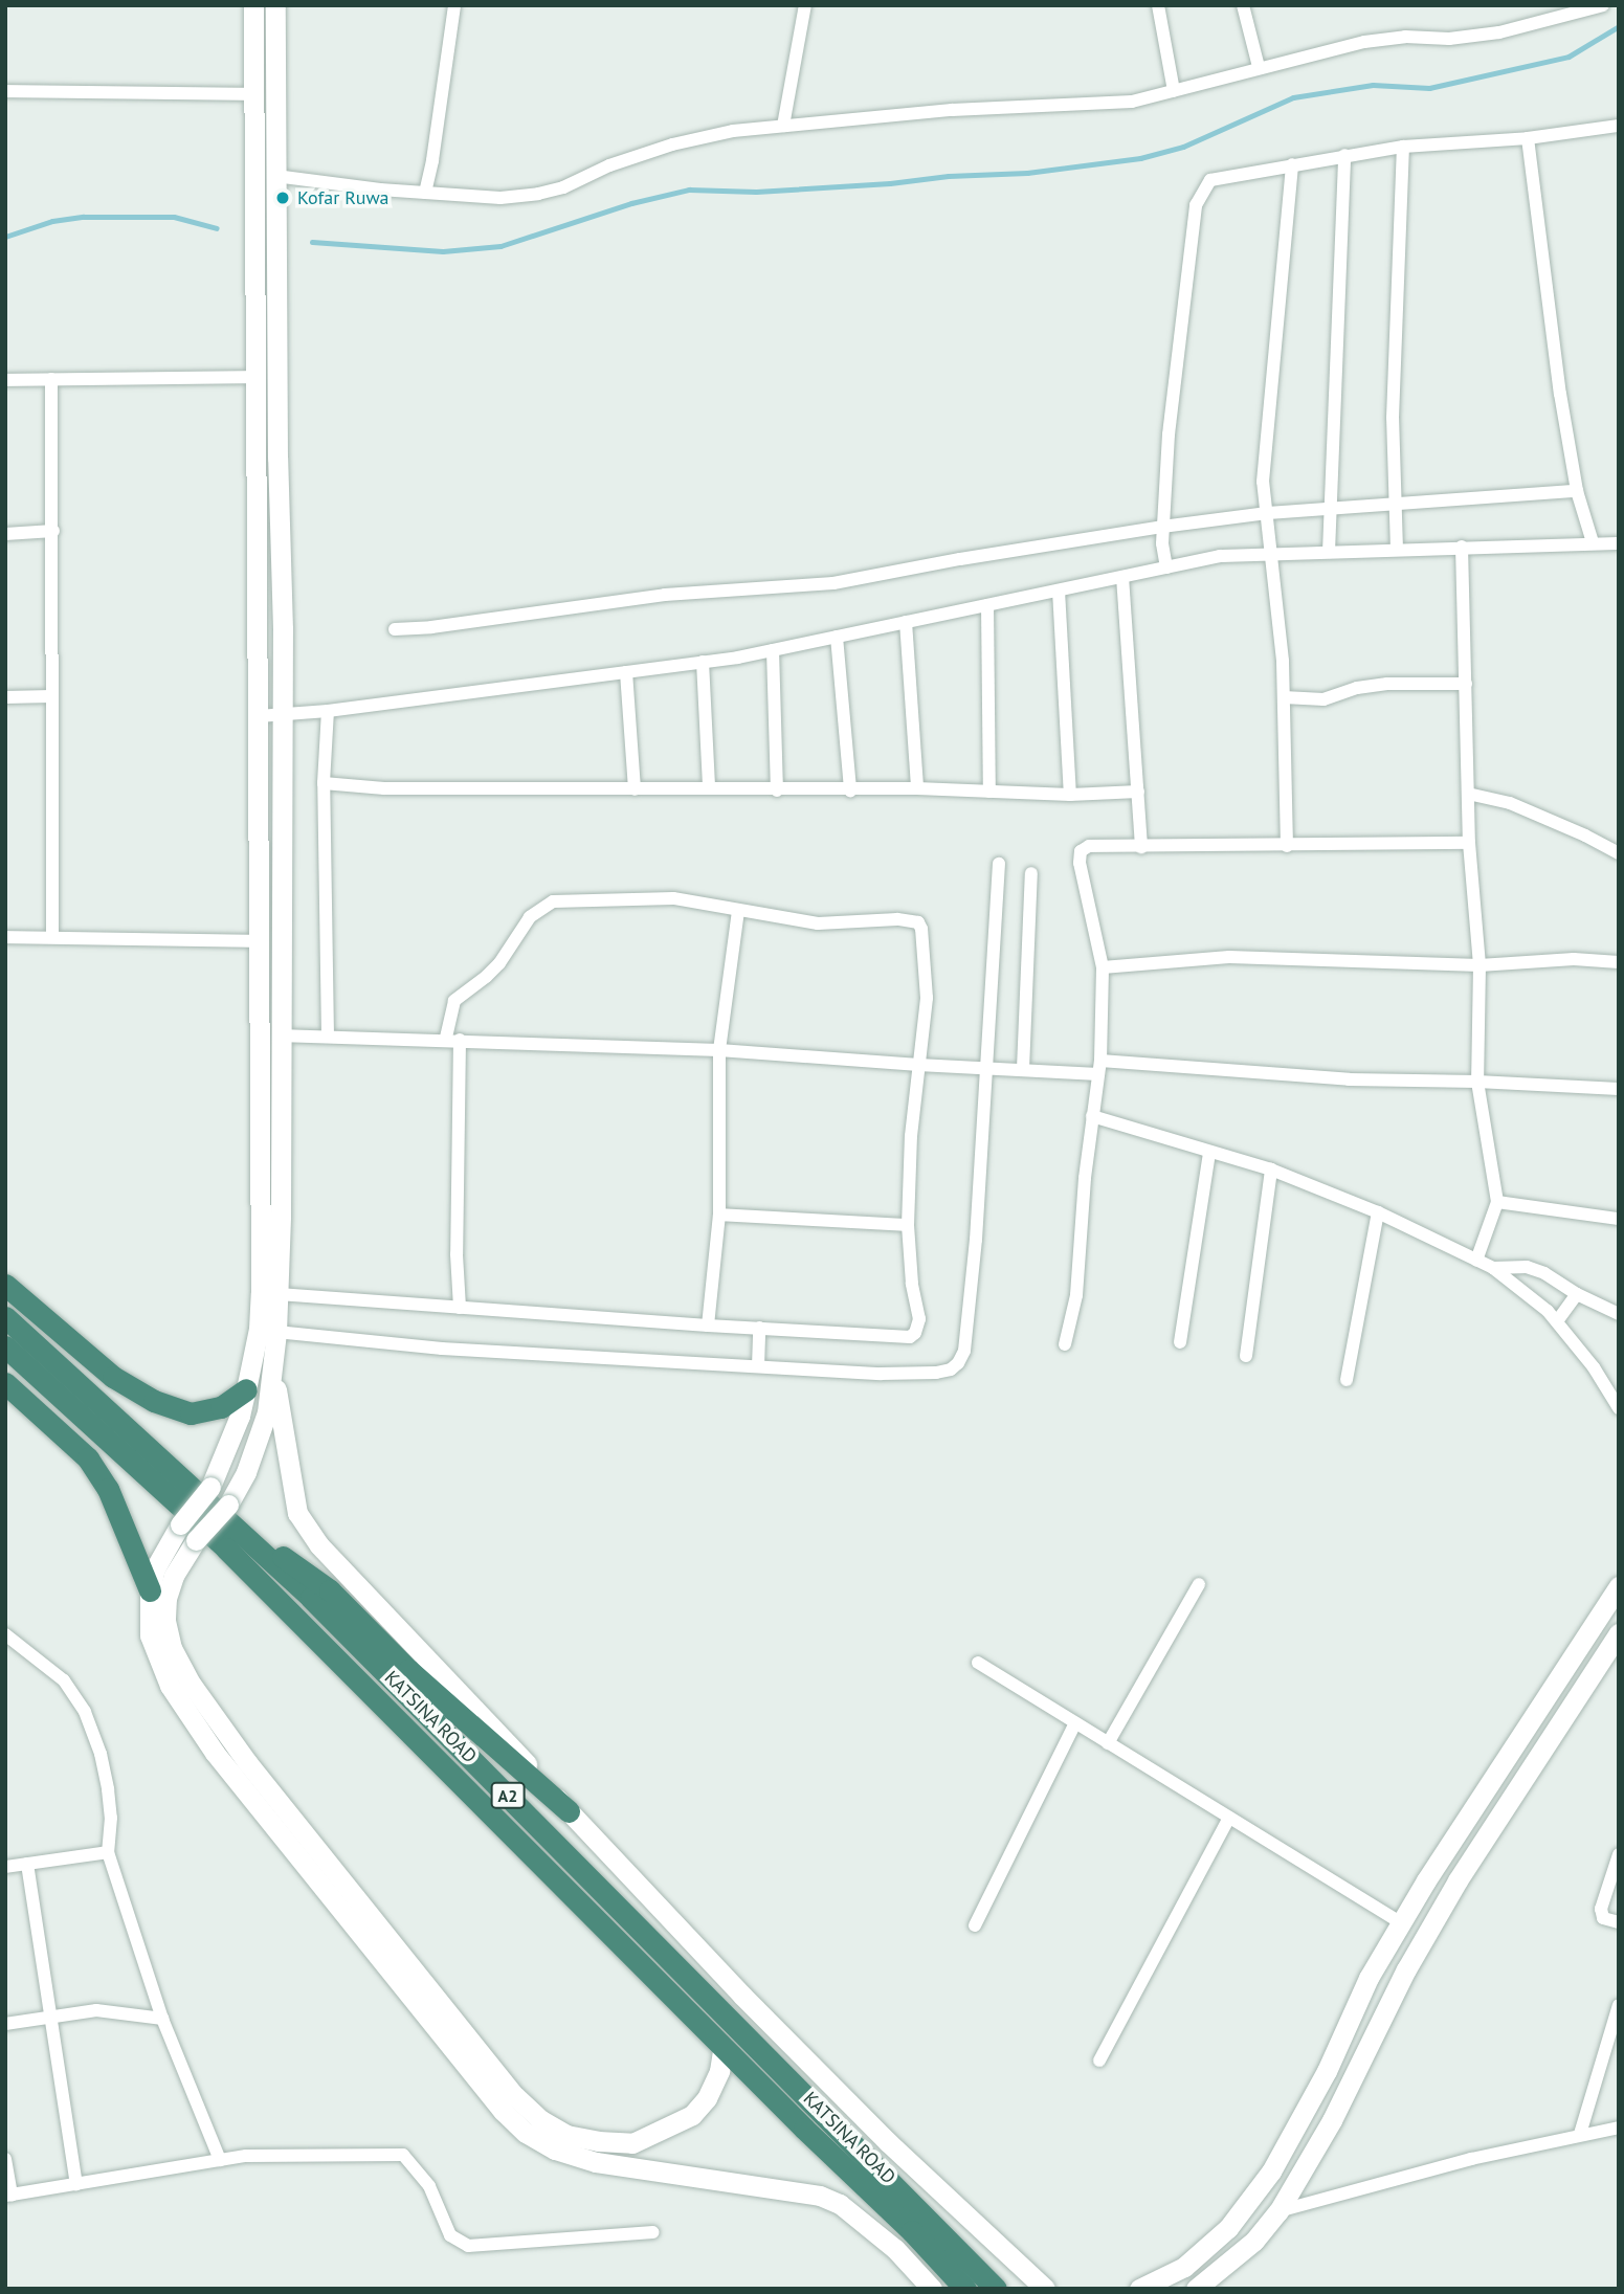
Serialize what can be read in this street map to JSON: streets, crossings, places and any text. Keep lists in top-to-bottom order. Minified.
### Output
{"streets":{"highway":["KATSINA ROAD","A2"]},"places":["Kofar Ruwa"]}
